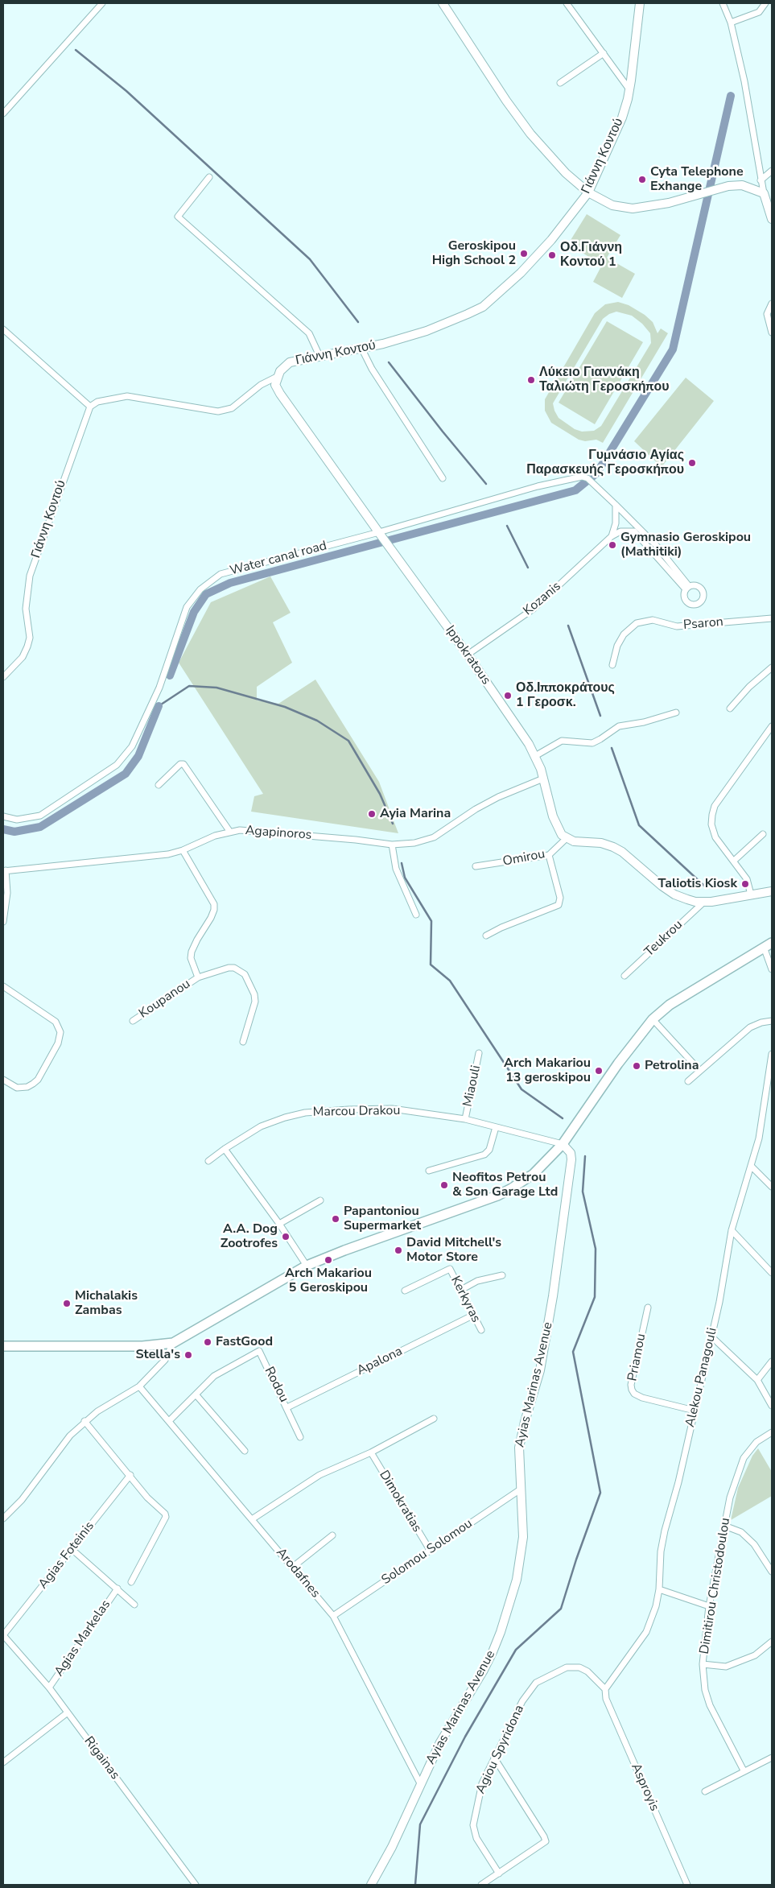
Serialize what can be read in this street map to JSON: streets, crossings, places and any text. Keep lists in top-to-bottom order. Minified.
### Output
{"streets":{"street":["Γιάννη Κοντού","Water canal road","Kozanis","Psaron","Ippokratous","Agapinoros","Omirou","Teukrou","Koupanou","Miaouli","Marcou Drakou","Kerkyras","Priamou","Apalona","Alekou Panagouli","Rodou","Ayias Marinas Avenue","Dimokratias","Solomou Solomou","Agias Foteinis","Arodafnes","Dimitirou Christodoulou","Agias Markelas","Agiou Spyridona","Rigainas","Asproyis"]},"crossings":[["Γιάννη Κοντού","Ippokratous"],["Water canal road","Kozanis"],["Water canal road","Ippokratous"],["Kozanis","Ippokratous"],["Ippokratous","Agapinoros"],["Ippokratous","Omirou"],["Agapinoros","Koupanou"],["Miaouli","Marcou Drakou"],["Marcou Drakou","Ayias Marinas Avenue"],["Kerkyras","Apalona"],["Priamou","Alekou Panagouli"],["Apalona","Rodou"],["Alekou Panagouli","Agiou Spyridona"],["Alekou Panagouli","Asproyis"],["Rodou","Arodafnes"],["Ayias Marinas Avenue","Solomou Solomou"],["Ayias Marinas Avenue","Arodafnes"],["Dimokratias","Solomou Solomou"],["Solomou Solomou","Arodafnes"],["Agias Foteinis","Rigainas"],["Agias Markelas","Rigainas"],["Agiou Spyridona","Asproyis"]],"places":["Cyta Telephone Exhange","Geroskipou High School 2","Οδ.Γιάννη Κοντού 1","Λύκειο Γιαννάκη Ταλιώτη Γεροσκήπου","Γυμνάσιο Αγίας Παρασκευής Γεροσκήπου","Gymnasio Geroskipou (Mathitiki)","Οδ.Ιπποκράτους 1 Γεροσκ.","Ayia Marina","Taliotis Kiosk","Petrolina","Arch Makariou 13 geroskipou","Neofitos Petrou & Son Garage Ltd","Papantoniou Supermarket","A.A. Dog Zootrofes","David Mitchell's Motor Store","Arch Makariou 5 Geroskipou","Michalakis Zambas","FastGood","Stella's"]}
